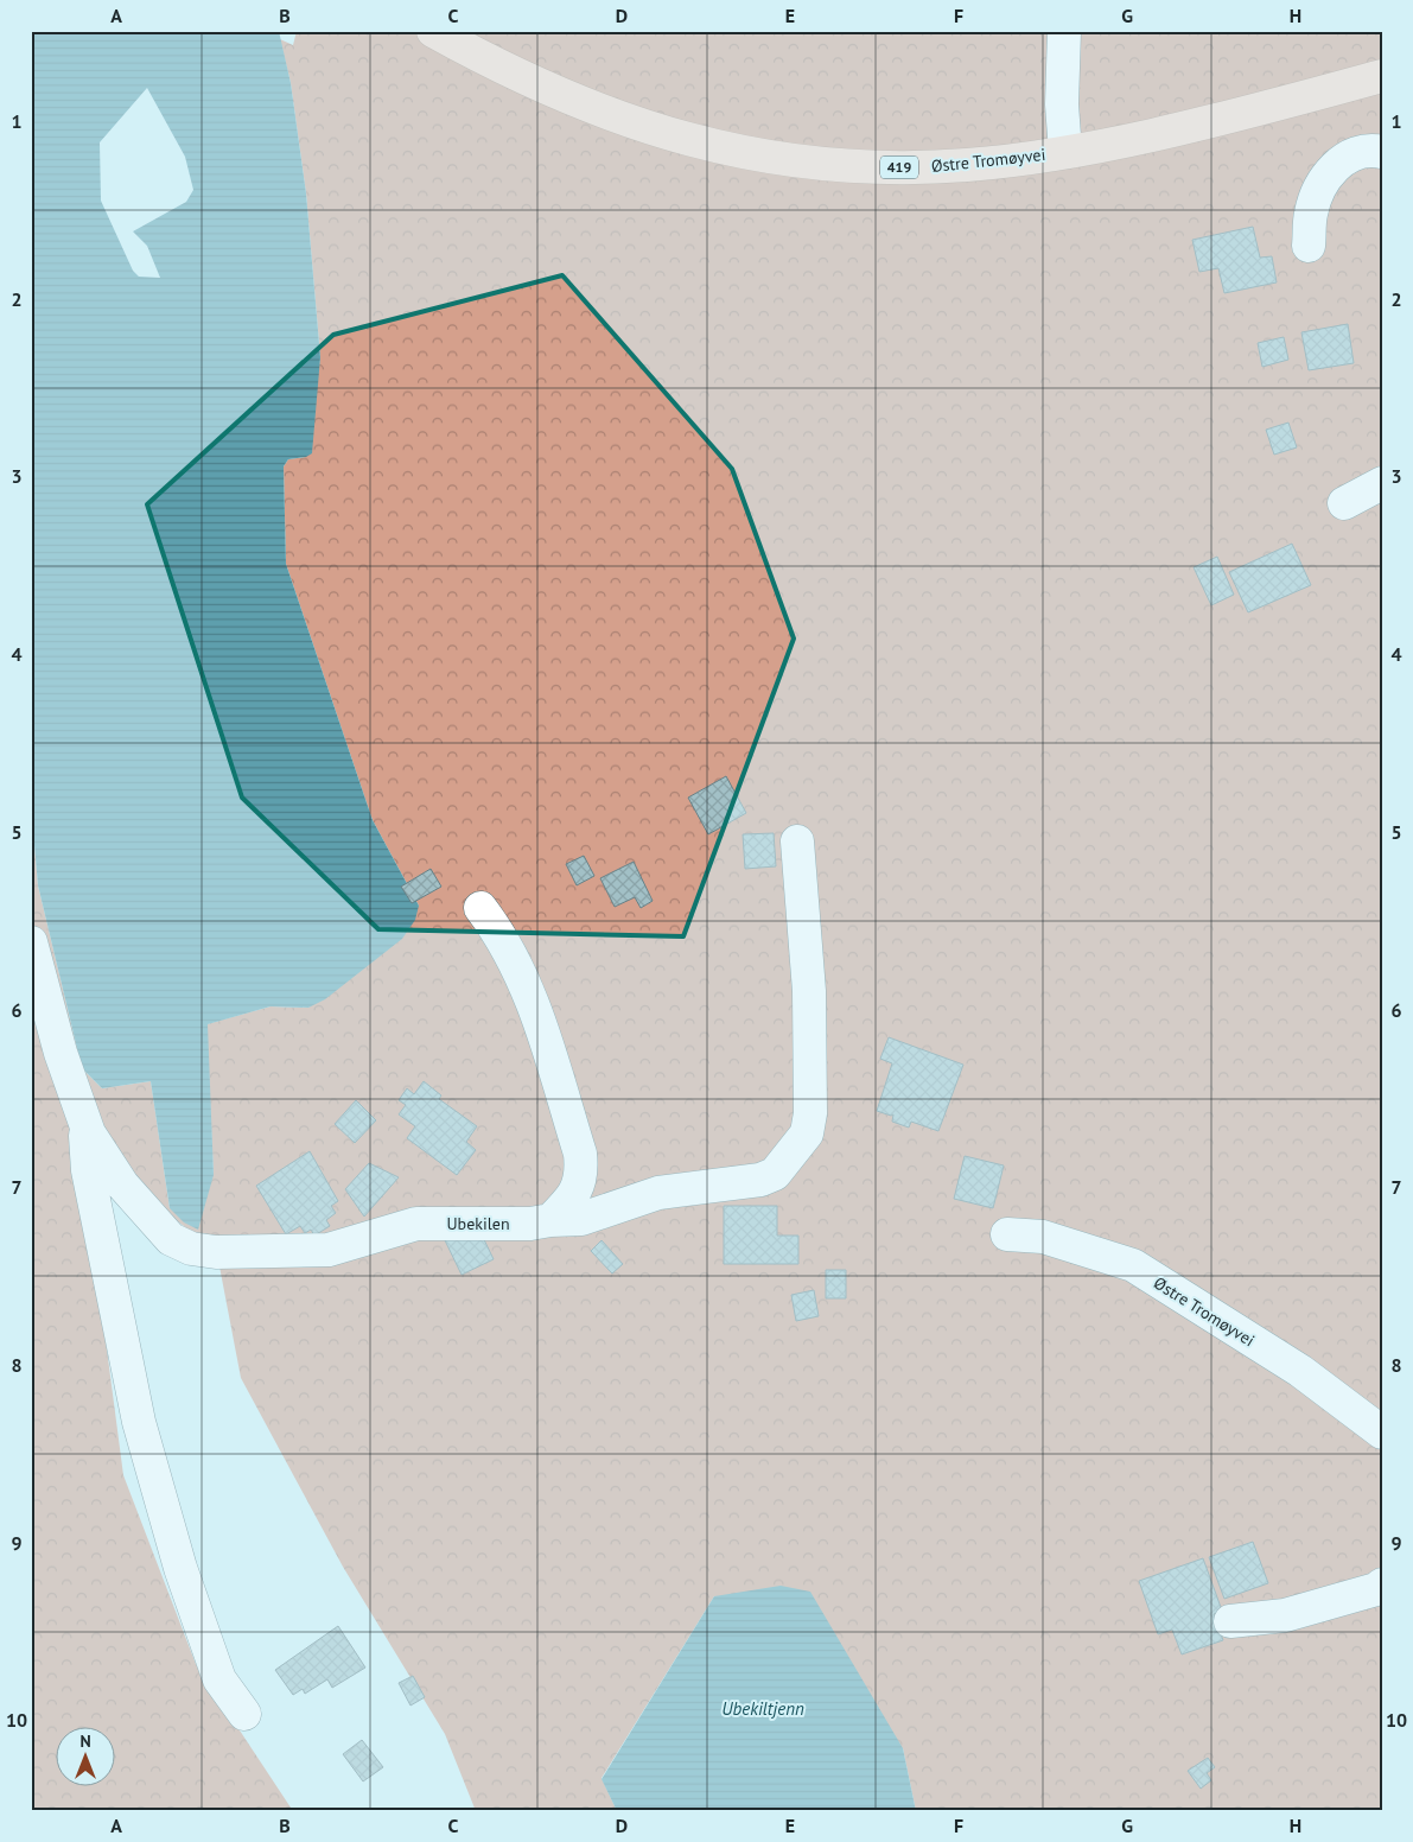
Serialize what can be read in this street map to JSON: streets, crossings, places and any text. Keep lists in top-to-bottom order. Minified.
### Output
{"streets":{"main road":["Østre Tromøyvei","419"],"street":["Ubekilen"]},"water":["Ubekiltjenn"],"north":"top","grid":{"columns":["A","B","C","D","E","F","G","H"],"rows":["1","2","3","4","5","6","7","8","9","10"]}}
